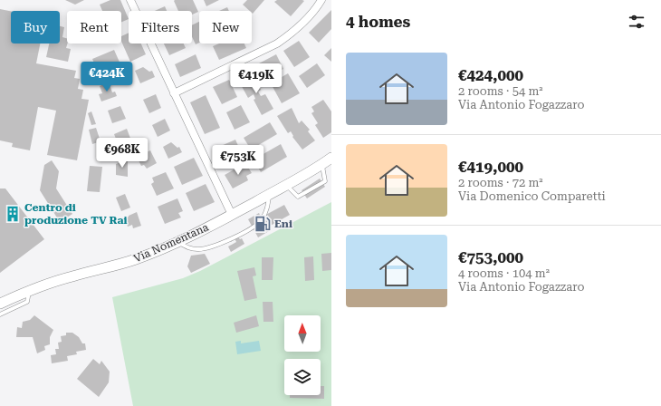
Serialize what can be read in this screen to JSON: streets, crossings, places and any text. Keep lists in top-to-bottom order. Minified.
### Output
{"streets":{"main road":["Via Nomentana"]},"places":{"building":["Centro di produzione TV Rai"],"fuel station":["Eni"]},"north":"top","page":{"heading":"4 homes","chip":["Buy","Rent","Filters","New"],"list":[{"name":"€424,000","note":"2 rooms · 54 m² · Via Antonio Fogazzaro"},{"name":"€419,000","note":"2 rooms · 72 m² · Via Domenico Comparetti"},{"name":"€753,000","note":"4 rooms · 104 m² · Via Antonio Fogazzaro"}],"price":["€424K","€419K","€968K","€753K"]}}
